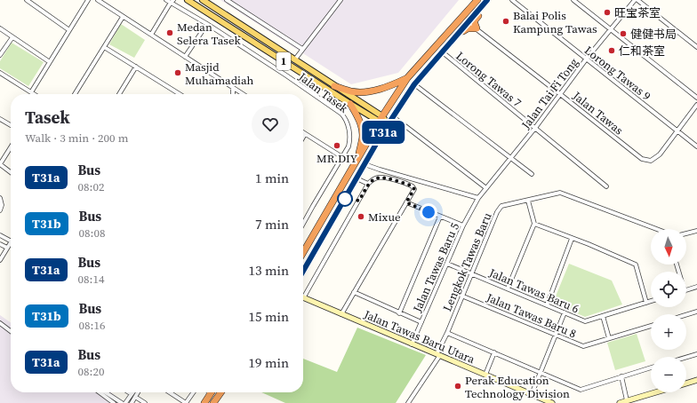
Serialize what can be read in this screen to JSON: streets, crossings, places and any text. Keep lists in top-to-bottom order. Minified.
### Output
{"streets":{"main road":["1"],"street":["Lorong Tawas 9","Lorong Tawas 7","Jalan Tasek","Jalan Tai Fi Tong","Jalan Tawas","Lengkok Tawas Baru","Jalan Tawas Baru 5","Jalan Tawas Baru 6","Jalan Tawas Baru 8","Jalan Tawas Baru Utara"]},"crossings":[["Lorong Tawas 9","Jalan Tai Fi Tong"],["Lorong Tawas 9","Jalan Tawas"],["Lorong Tawas 7","Jalan Tai Fi Tong"],["Jalan Tai Fi Tong","Jalan Tawas"],["Jalan Tai Fi Tong","Jalan Tawas Baru 5"],["Lengkok Tawas Baru","Jalan Tawas Baru 6"],["Lengkok Tawas Baru","Jalan Tawas Baru 8"],["Lengkok Tawas Baru","Jalan Tawas Baru Utara"],["Jalan Tawas Baru 5","Jalan Tawas Baru 6"],["Jalan Tawas Baru 5","Jalan Tawas Baru Utara"]],"places":["旺宝茶室","Balai Polis Kampung Tawas","Medan Selera Tasek","健健书局","仁和茶室","Masjid Muhamadiah","MR.DIY","Mixue","Perak Education Technology Division"],"lines":["bus line T31a"],"north":"bottom","page":{"on_map":"T31a","heading":["Tasek","Walk · 3 min · 200 m"],"list":[{"mark":"T31a","name":"Bus","note":"08:02","value":"1 min"},{"mark":"T31b","name":"Bus","note":"08:08","value":"7 min"},{"mark":"T31a","name":"Bus","note":"08:14","value":"13 min"},{"mark":"T31b","name":"Bus","note":"08:16","value":"15 min"},{"mark":"T31a","name":"Bus","note":"08:20","value":"19 min"}],"map_buttons":["+","−"]}}
